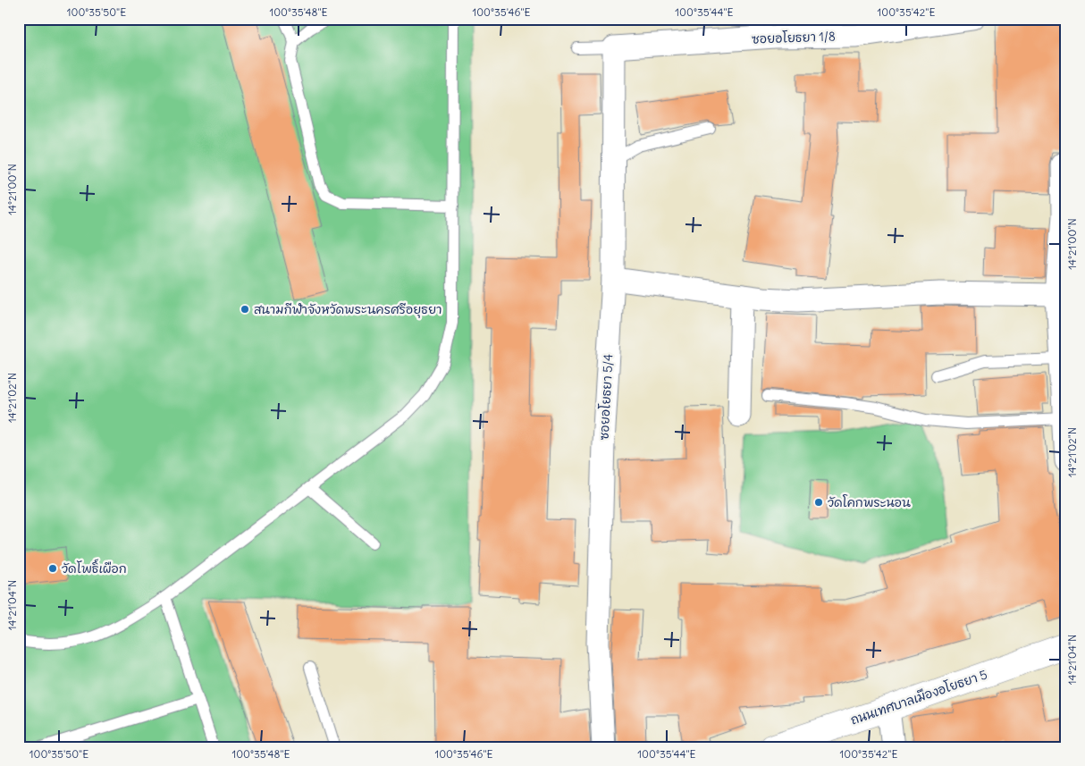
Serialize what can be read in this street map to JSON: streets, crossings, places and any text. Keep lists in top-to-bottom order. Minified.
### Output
{"streets":{"street":["ซอยอโยธยา 1/8","ซอยอโยธยา 5/4","ถนนเทศบาลเมืองอโยธยา 5"]},"crossings":[["ซอยอโยธยา 1/8","ซอยอโยธยา 5/4"]],"places":["สนามกีฬาจังหวัดพระนครศรีอยุธยา","วัดโคกพระนอน","วัดโพธิ์เผือก"],"coordinates":["100°35'50\"E","100°35'48\"E","100°35'46\"E","100°35'44\"E","100°35'42\"E","14°21'00\"N","14°21'02\"N","14°21'04\"N"]}
